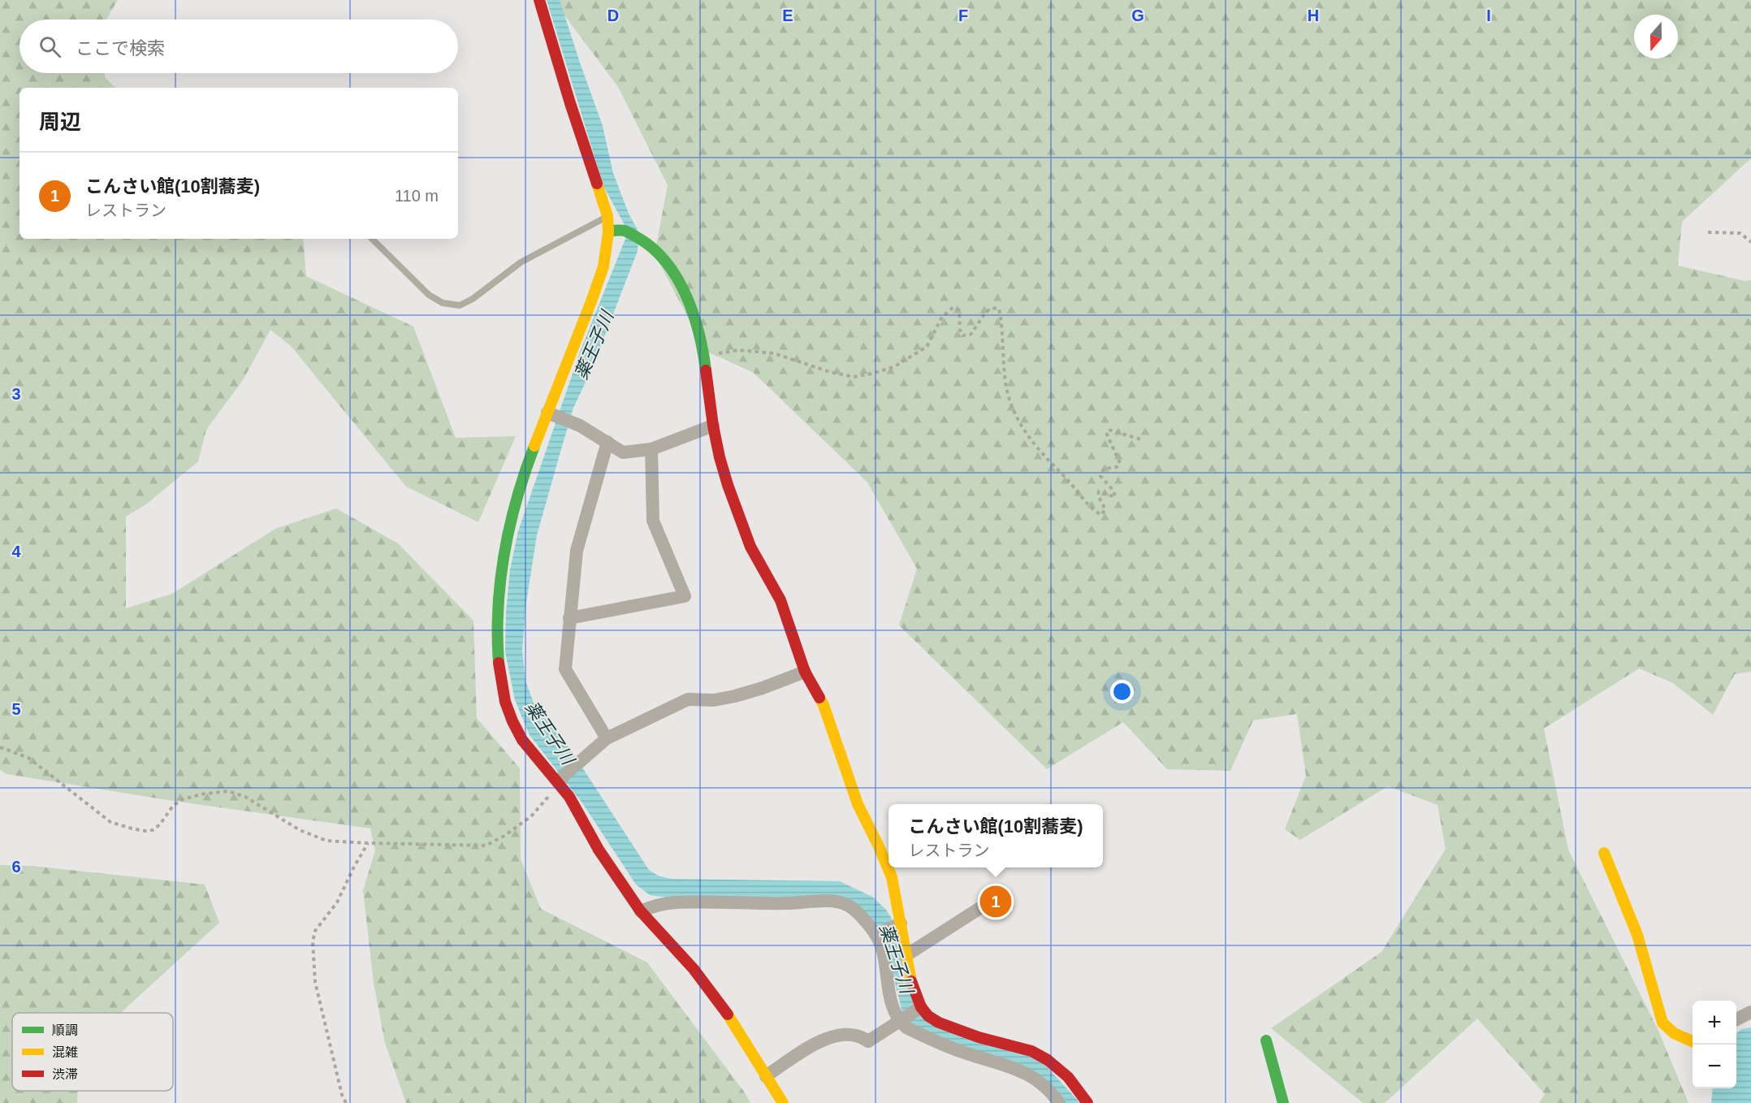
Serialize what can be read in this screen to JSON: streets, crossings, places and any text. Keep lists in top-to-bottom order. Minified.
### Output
{"water":["薬王子川"],"legend":["順調","混雑","渋滞"],"north":"bottom","page":{"search":"ここで検索","heading":"周辺","list":[{"mark":"1","name":"こんさい館(10割蕎麦)","note":"レストラン","value":"110 m"}],"popup":["こんさい館(10割蕎麦)","レストラン"],"pins":"1","map_buttons":["+","−"]},"grid":{"columns":["D","E","F","G","H","I"],"rows":["3","4","5","6"]}}
